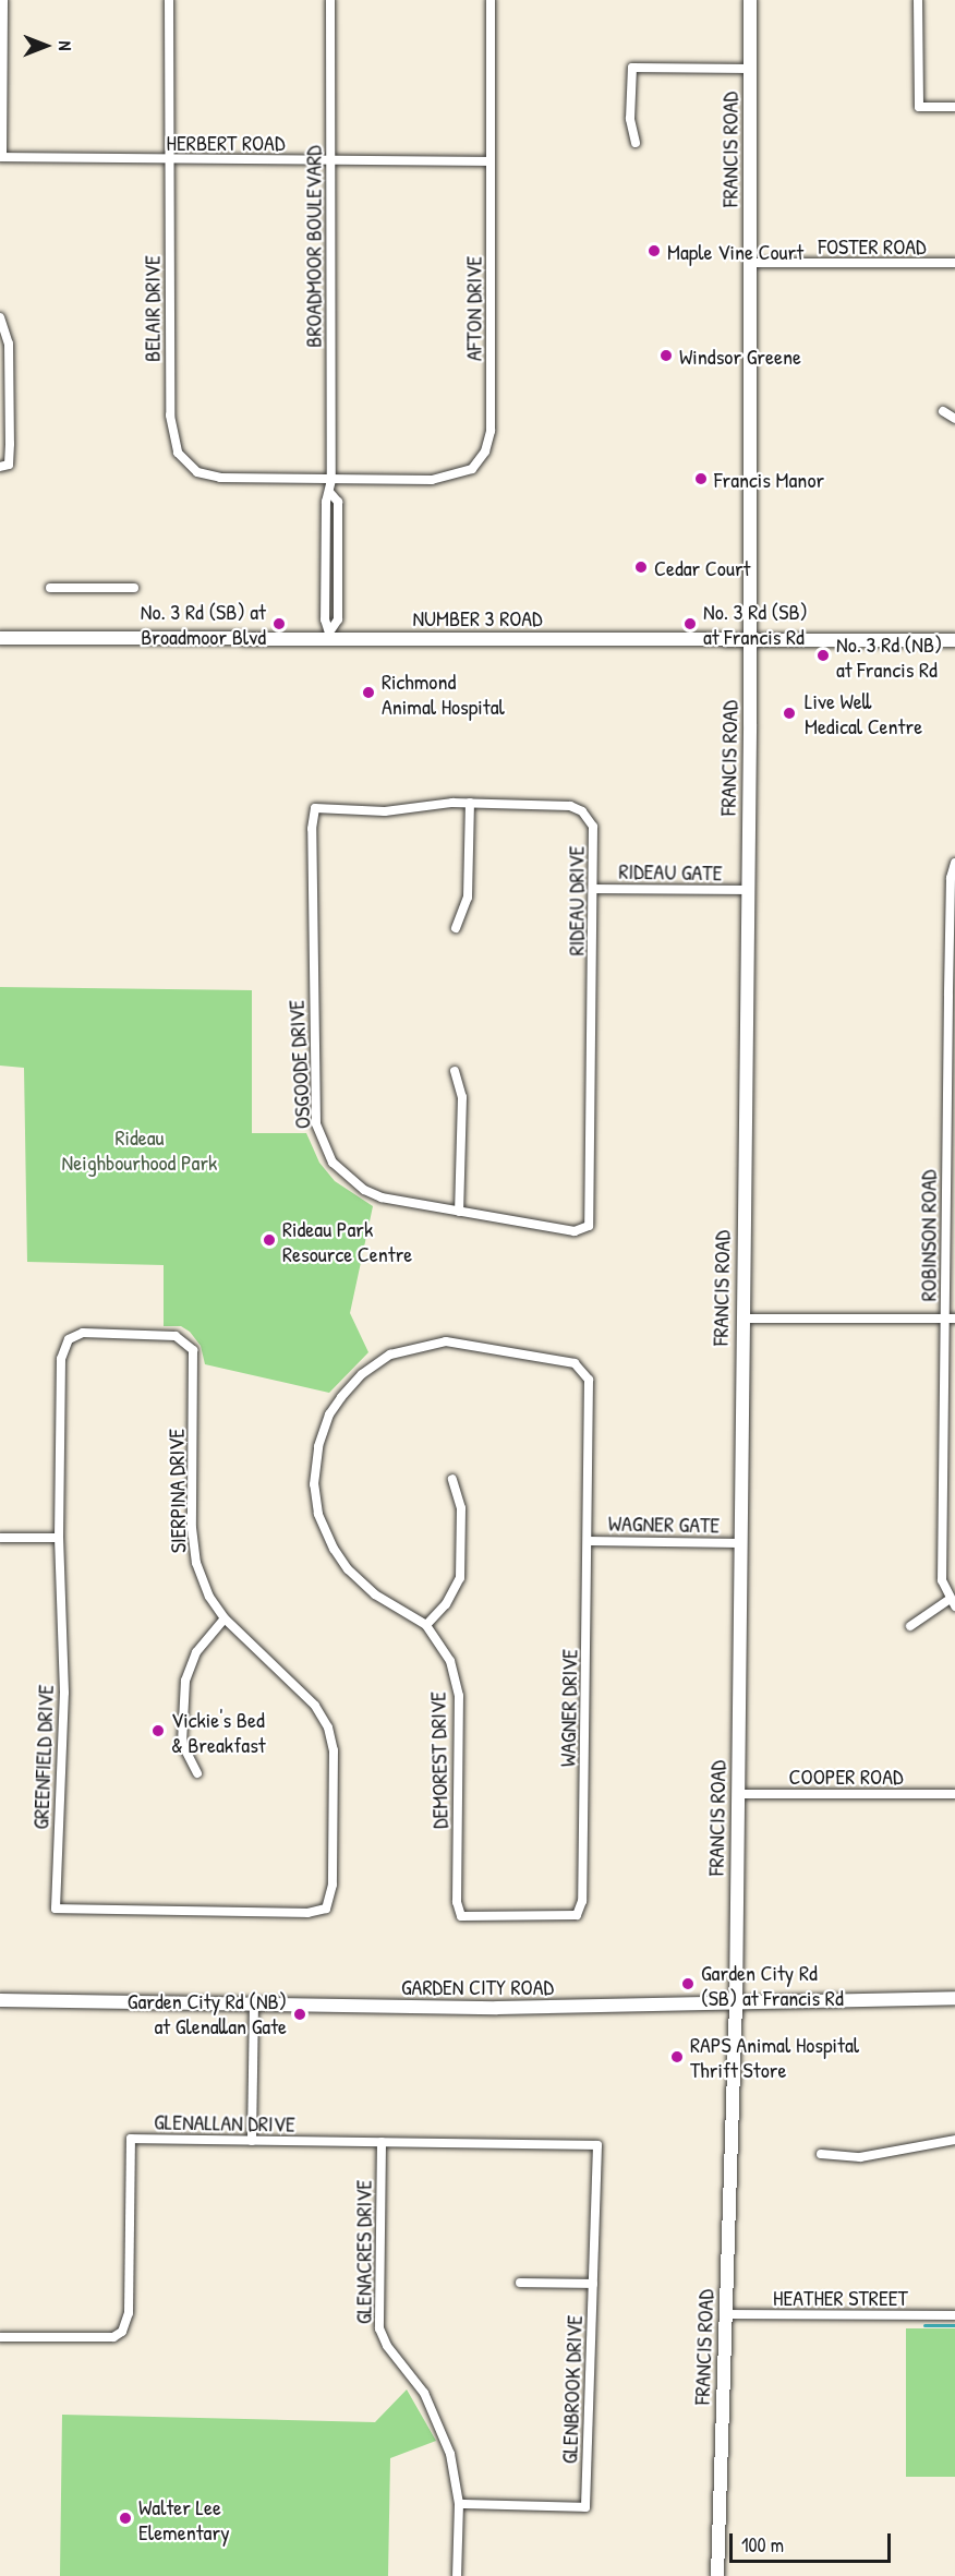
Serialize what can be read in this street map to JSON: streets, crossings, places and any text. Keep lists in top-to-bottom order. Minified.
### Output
{"streets":{"street":["HERBERT ROAD","FRANCIS ROAD","FOSTER ROAD","BROADMOOR BOULEVARD","BELAIR DRIVE","AFTON DRIVE","NUMBER 3 ROAD","RIDEAU GATE","RIDEAU DRIVE","OSGOODE DRIVE","ROBINSON ROAD","SIERPINA DRIVE","WAGNER GATE","WAGNER DRIVE","GREENFIELD DRIVE","DEMOREST DRIVE","COOPER ROAD","GARDEN CITY ROAD","GLENALLAN DRIVE","GLENACRES DRIVE","HEATHER STREET","GLENBROOK DRIVE"]},"crossings":[["HERBERT ROAD","BROADMOOR BOULEVARD"],["HERBERT ROAD","BELAIR DRIVE"],["HERBERT ROAD","AFTON DRIVE"],["FRANCIS ROAD","FOSTER ROAD"],["FRANCIS ROAD","NUMBER 3 ROAD"],["FRANCIS ROAD","RIDEAU GATE"],["FRANCIS ROAD","WAGNER GATE"],["FRANCIS ROAD","COOPER ROAD"],["FRANCIS ROAD","GARDEN CITY ROAD"],["FRANCIS ROAD","HEATHER STREET"],["BROADMOOR BOULEVARD","BELAIR DRIVE"],["BROADMOOR BOULEVARD","AFTON DRIVE"],["BROADMOOR BOULEVARD","NUMBER 3 ROAD"],["BELAIR DRIVE","AFTON DRIVE"],["RIDEAU GATE","RIDEAU DRIVE"],["RIDEAU DRIVE","OSGOODE DRIVE"],["SIERPINA DRIVE","GREENFIELD DRIVE"],["WAGNER GATE","WAGNER DRIVE"],["WAGNER DRIVE","DEMOREST DRIVE"],["GLENALLAN DRIVE","GLENACRES DRIVE"],["GLENALLAN DRIVE","GLENBROOK DRIVE"],["GLENACRES DRIVE","GLENBROOK DRIVE"]],"parks":["Rideau Neighbourhood Park"],"places":["Maple Vine Court","Windsor Greene","Francis Manor","Cedar Court","No. 3 Rd (SB) at Broadmoor Blvd","No. 3 Rd (SB) at Francis Rd","No. 3 Rd (NB) at Francis Rd","Richmond Animal Hospital","Live Well Medical Centre","Rideau Park Resource Centre","Vickie's Bed & Breakfast","Garden City Rd (SB) at Francis Rd","Garden City Rd (NB) at Glenallan Gate","RAPS Animal Hospital Thrift Store","Walter Lee Elementary"],"scale_bar":"100 m","north":"right"}
